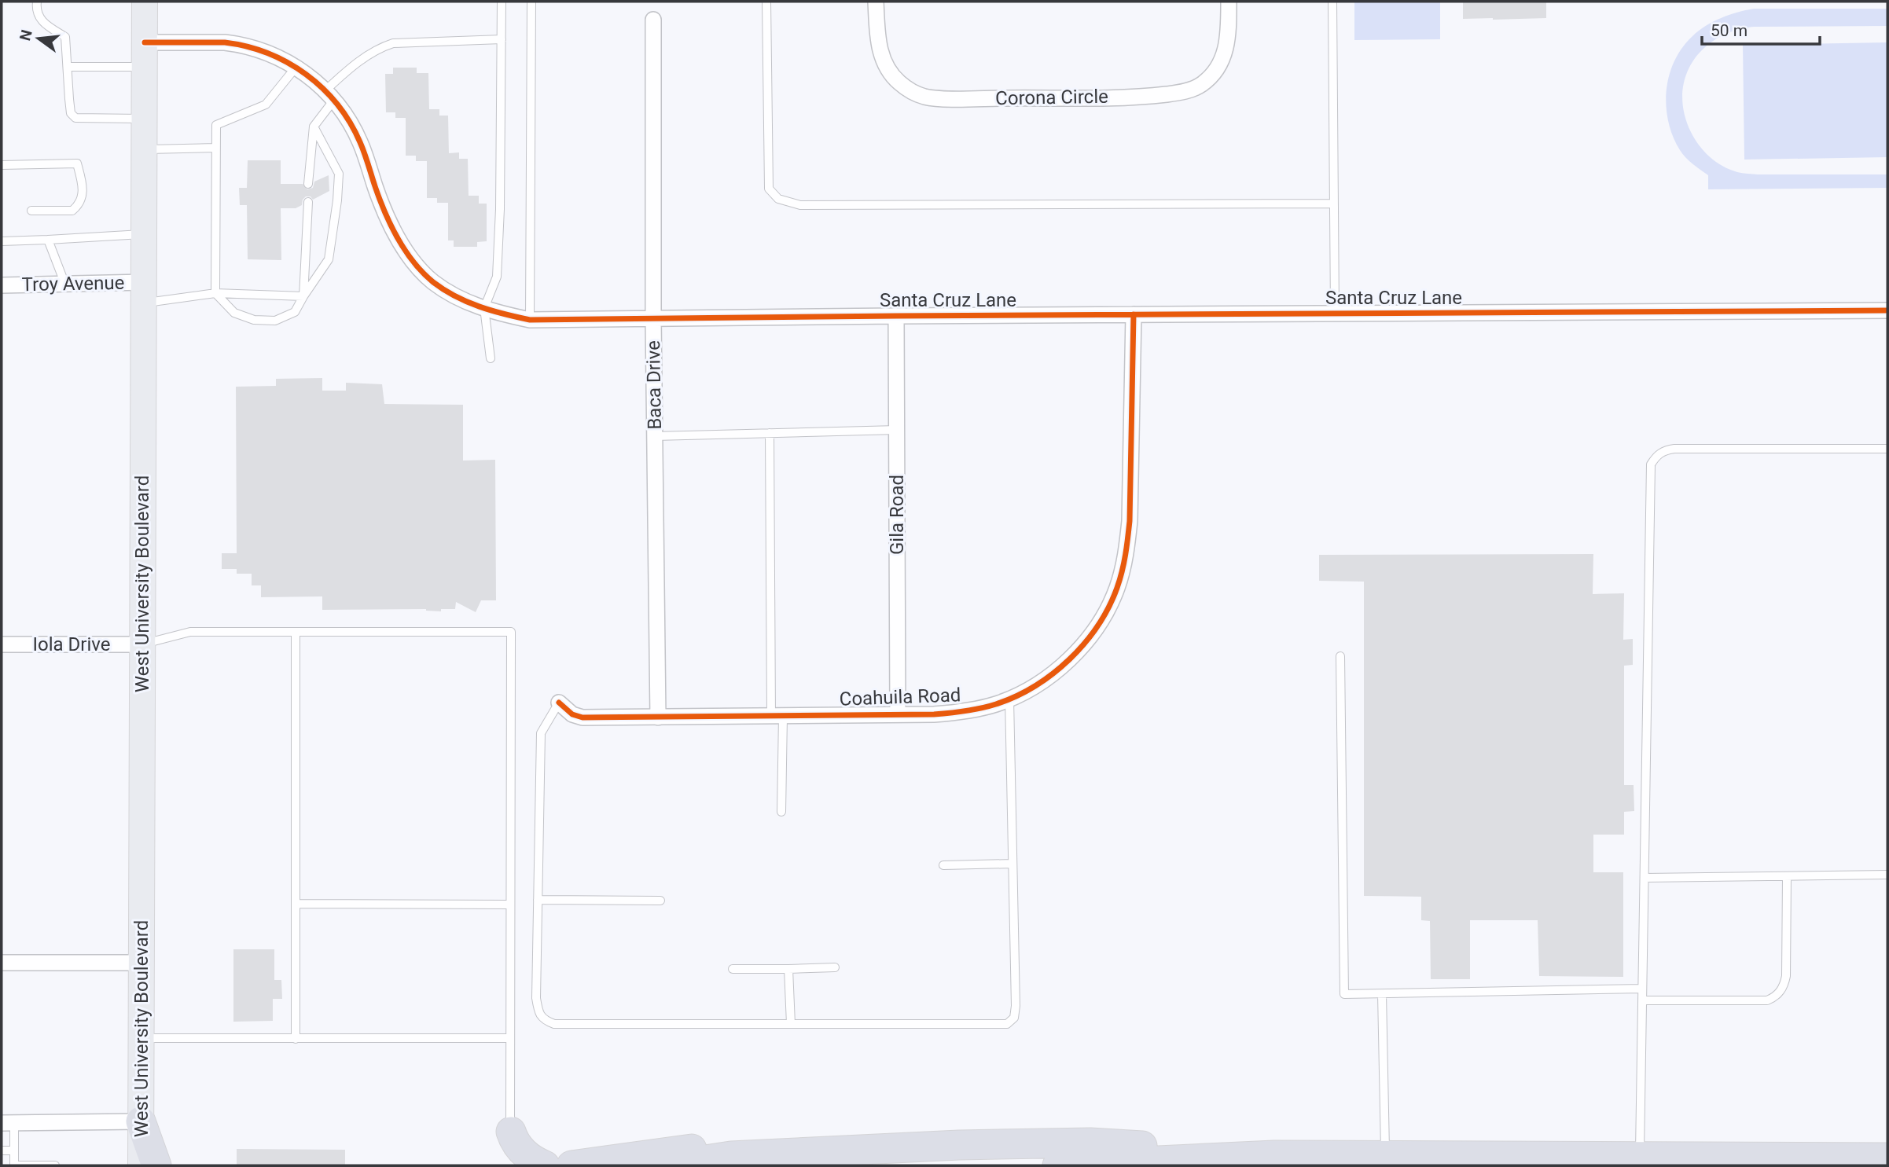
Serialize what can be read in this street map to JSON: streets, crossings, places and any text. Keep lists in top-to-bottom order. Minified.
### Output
{"streets":{"main road":["West University Boulevard"],"street":["Corona Circle","Troy Avenue","Santa Cruz Lane","Baca Drive","Gila Road","Iola Drive","Coahuila Road"]},"crossings":[["Troy Avenue","West University Boulevard"],["Santa Cruz Lane","Baca Drive"],["Santa Cruz Lane","Gila Road"],["Santa Cruz Lane","West University Boulevard"],["Santa Cruz Lane","Coahuila Road"],["Baca Drive","Coahuila Road"],["Gila Road","Coahuila Road"],["West University Boulevard","Iola Drive"]],"scale_bar":"50 m","north":"left"}
